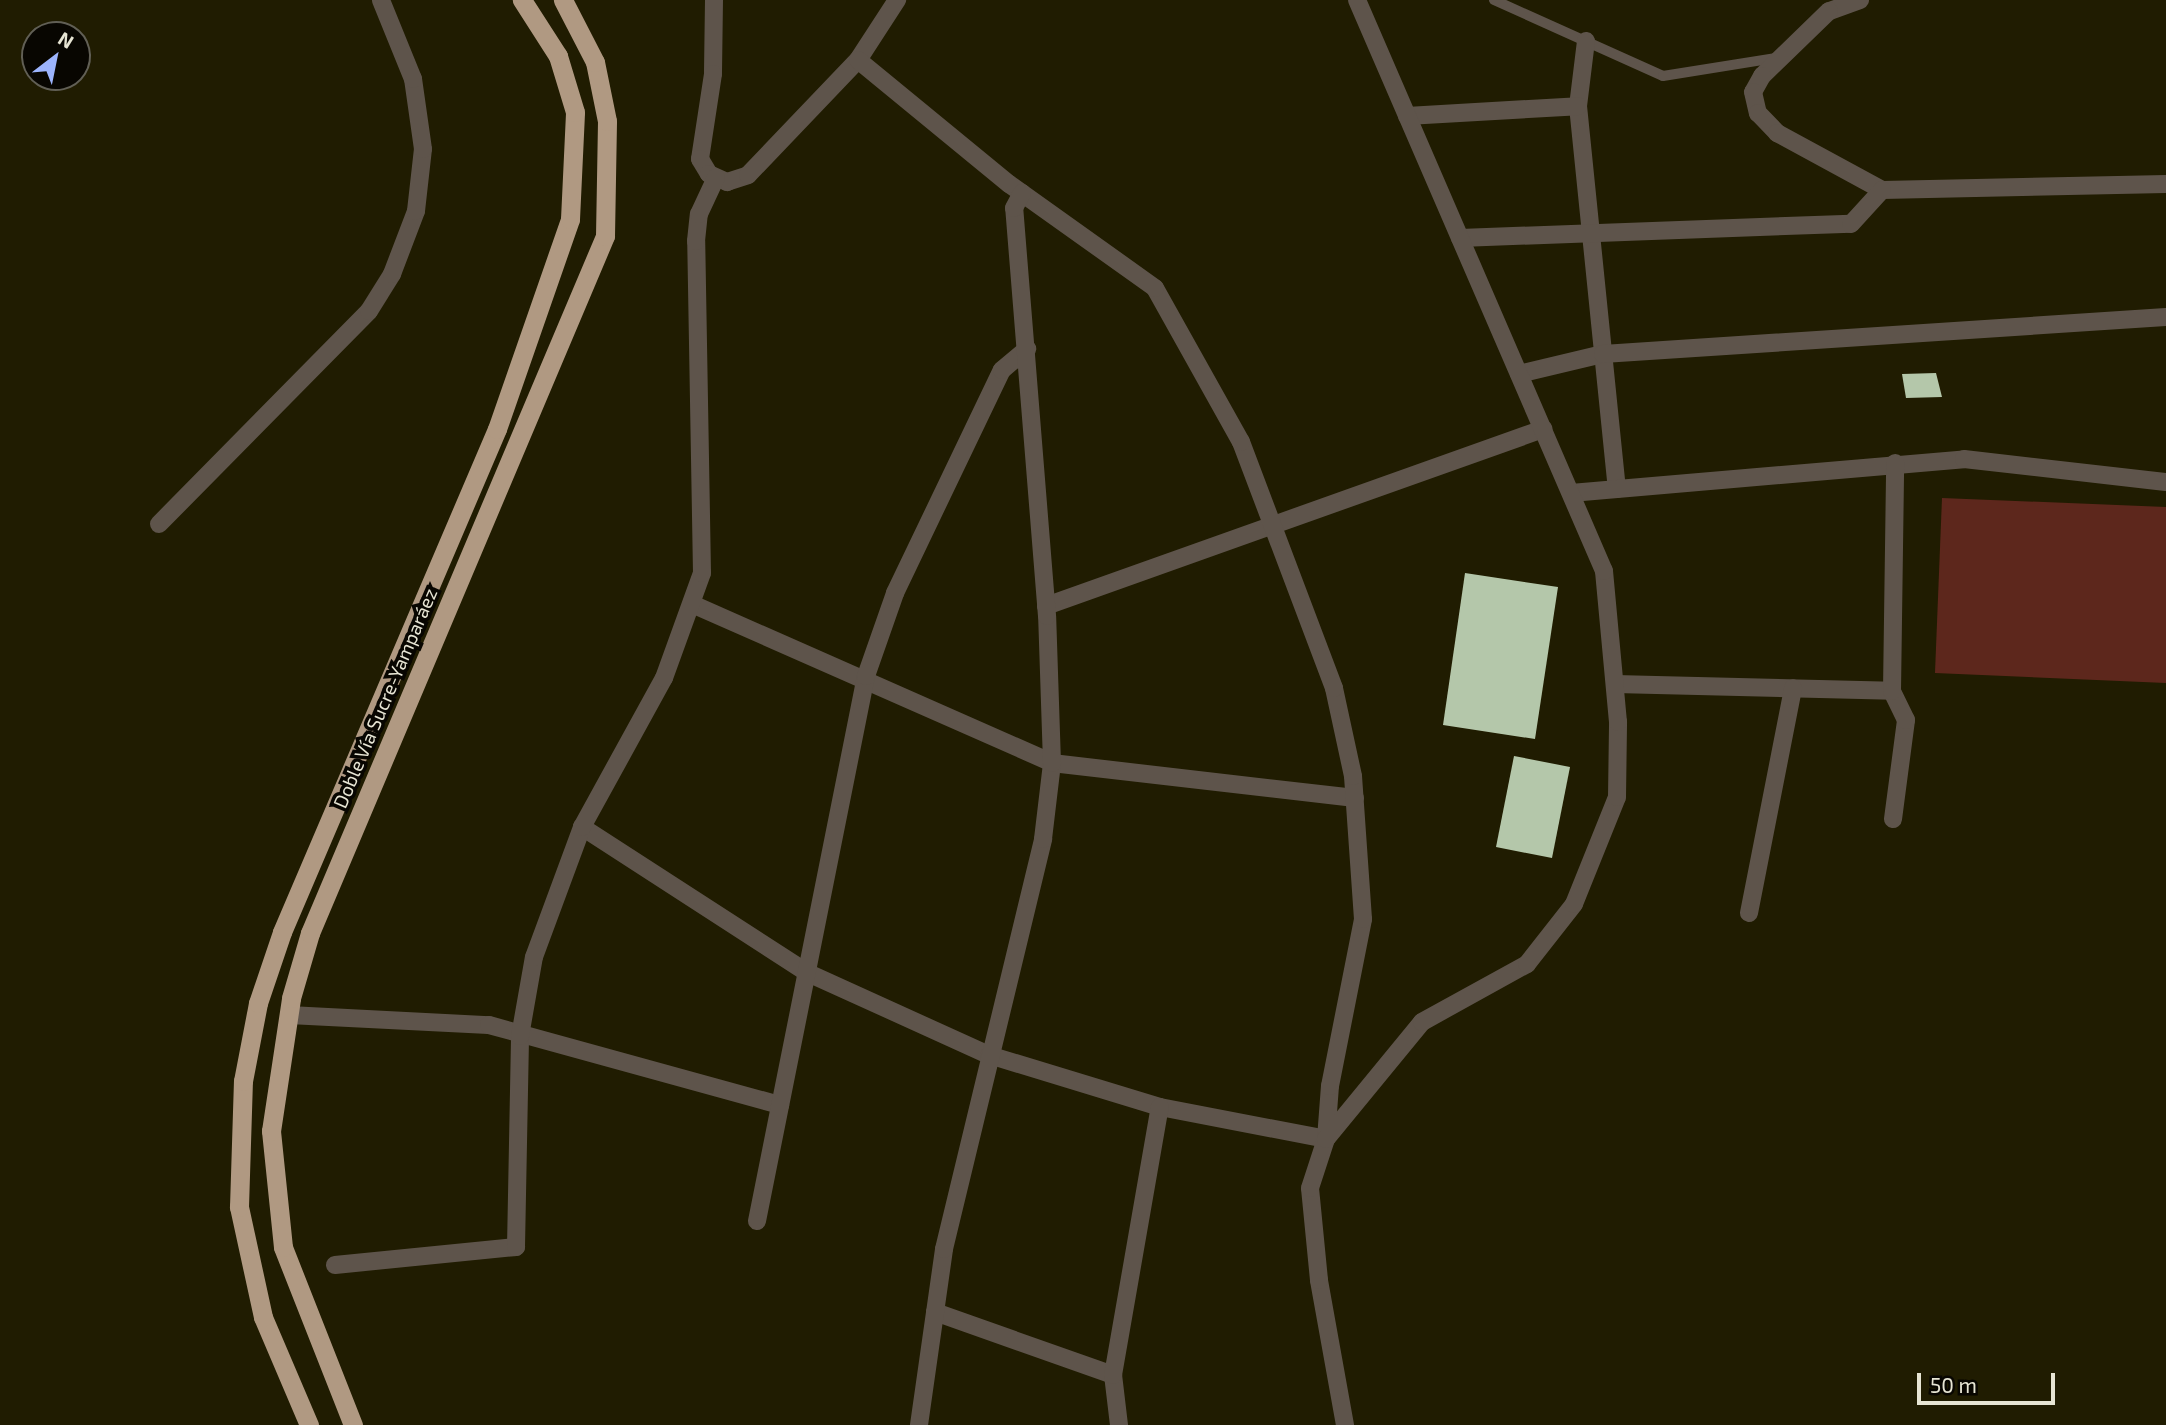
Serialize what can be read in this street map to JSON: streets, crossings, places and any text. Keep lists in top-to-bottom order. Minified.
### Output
{"streets":{"highway":["Doble Vía Sucre-Yamparáez"]},"scale_bar":"50 m","north":"top right"}
